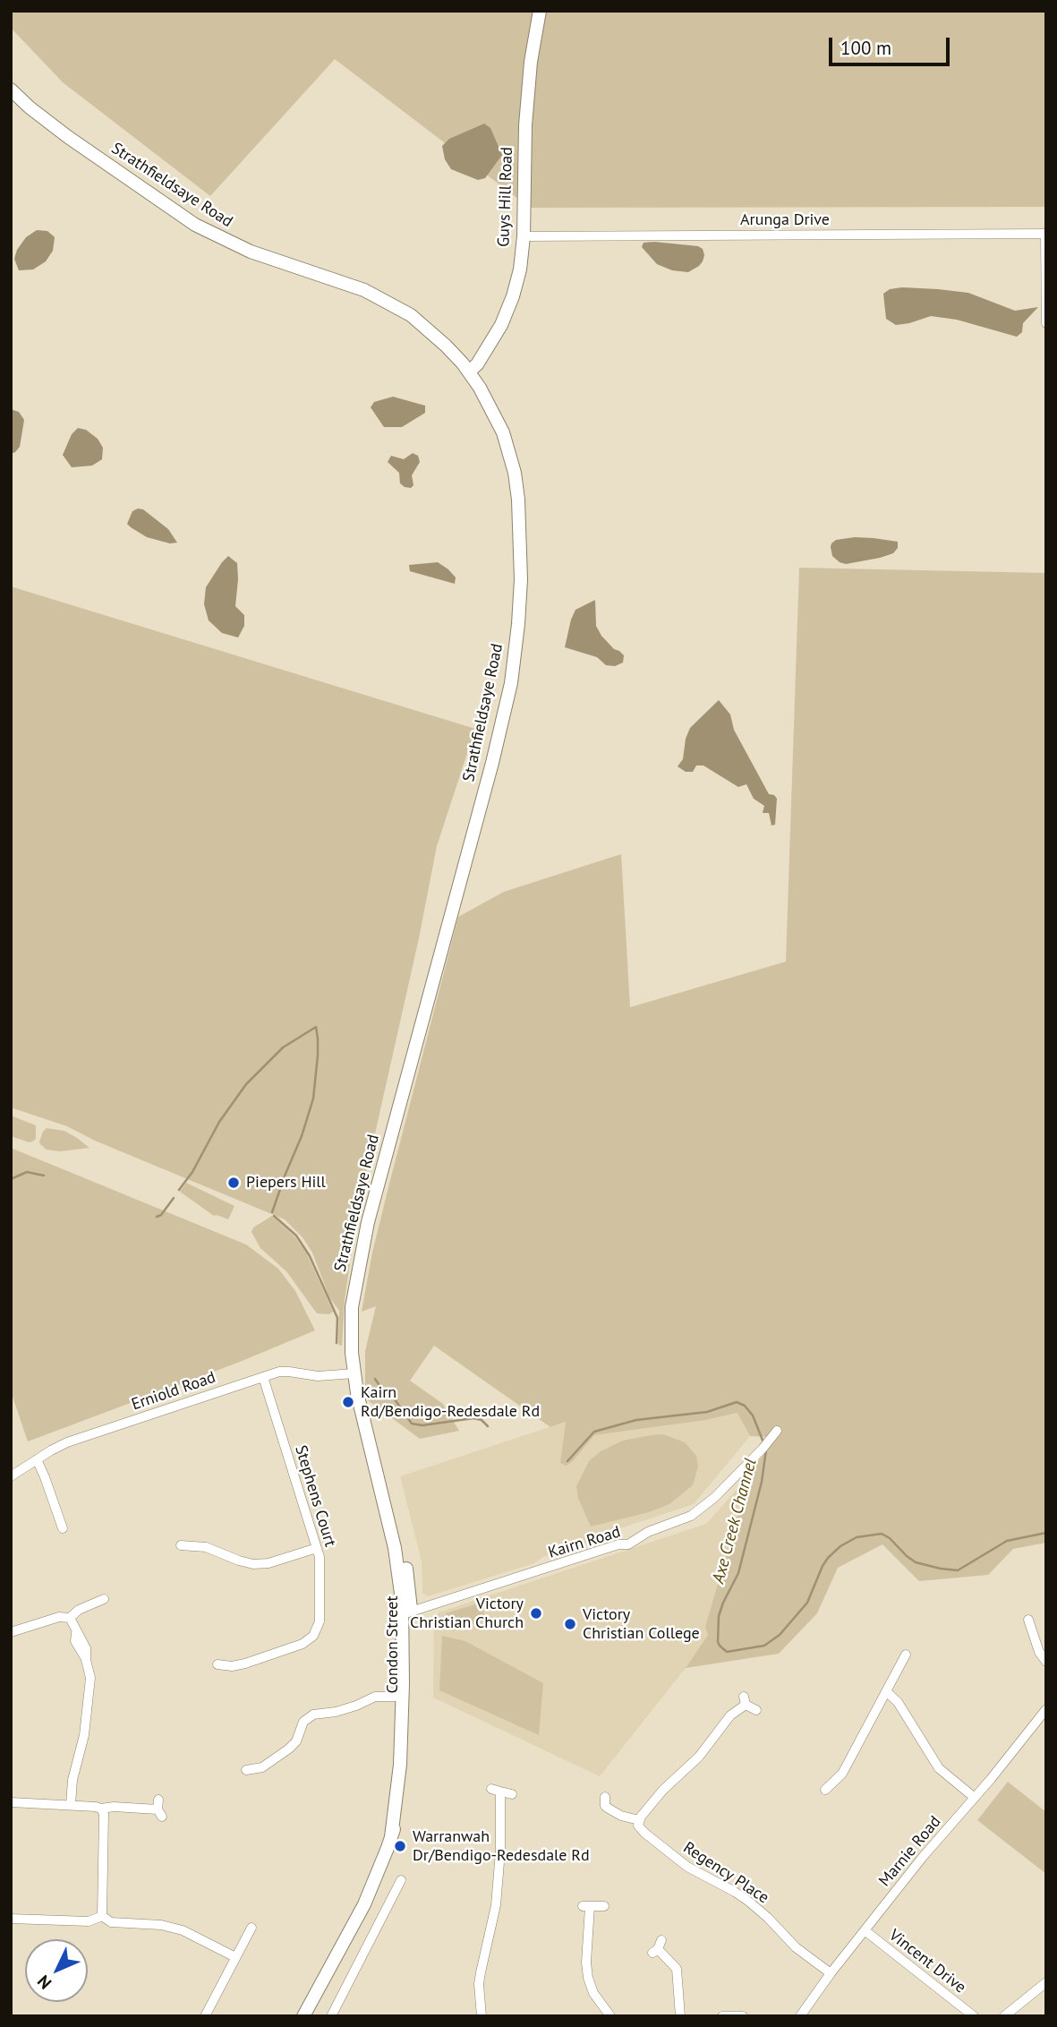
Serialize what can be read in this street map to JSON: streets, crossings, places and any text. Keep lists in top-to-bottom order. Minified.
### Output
{"streets":{"main road":["Strathfieldsaye Road","Guys Hill Road","Condon Street"],"street":["Arunga Drive","Erniold Road","Stephens Court","Kairn Road","Marnie Road","Regency Place","Vincent Drive"]},"crossings":[["Strathfieldsaye Road","Guys Hill Road"],["Strathfieldsaye Road","Erniold Road"],["Strathfieldsaye Road","Condon Street"],["Guys Hill Road","Arunga Drive"],["Erniold Road","Stephens Court"],["Erniold Road","Condon Street"],["Kairn Road","Condon Street"],["Marnie Road","Regency Place"],["Marnie Road","Vincent Drive"]],"water":["Axe Creek Channel"],"places":["Piepers Hill","Kairn Rd/Bendigo-Redesdale Rd","Victory Christian Church","Victory Christian College","Warranwah Dr/Bendigo-Redesdale Rd"],"scale_bar":"100 m","north":"bottom left"}
